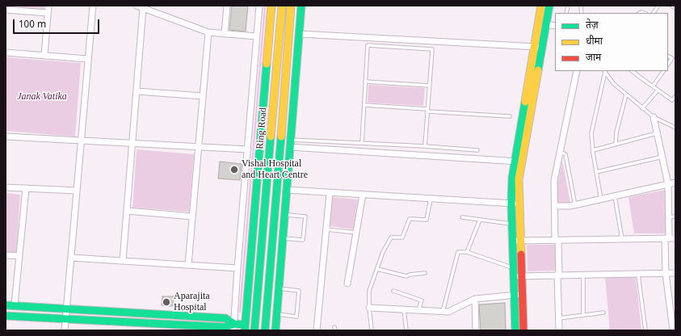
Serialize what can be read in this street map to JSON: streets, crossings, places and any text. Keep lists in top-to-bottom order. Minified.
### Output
{"streets":{"main road":["Ring Road"]},"parks":["Janak Vatika"],"places":["Vishal Hospital and Heart Centre","Aparajita Hospital"],"legend":["तेज़","धीमा","जाम"],"scale_bar":"100 m"}
